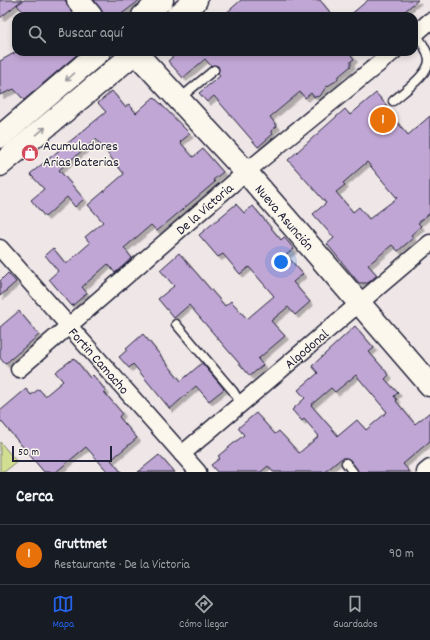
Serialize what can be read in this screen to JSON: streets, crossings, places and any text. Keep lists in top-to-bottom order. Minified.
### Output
{"streets":{"main road":["Nueva Asunción"],"street":["De la Victoria","Algodonal","Fortin Camacho"]},"crossings":[["De la Victoria","Nueva Asunción"],["De la Victoria","Fortin Camacho"],["Nueva Asunción","Algodonal"],["Algodonal","Fortin Camacho"]],"places":{"shop":["Acumuladores Arias Baterias"]},"scale_bar":"50 m","page":{"search":"Buscar aquí","pins":"1","scale":"50 m","heading":"Cerca","list":[{"mark":"1","name":"Gruttmet","note":"Restaurante · De la Victoria","value":"90 m"}],"nav":["Mapa","Cómo llegar","Guardados"]}}
